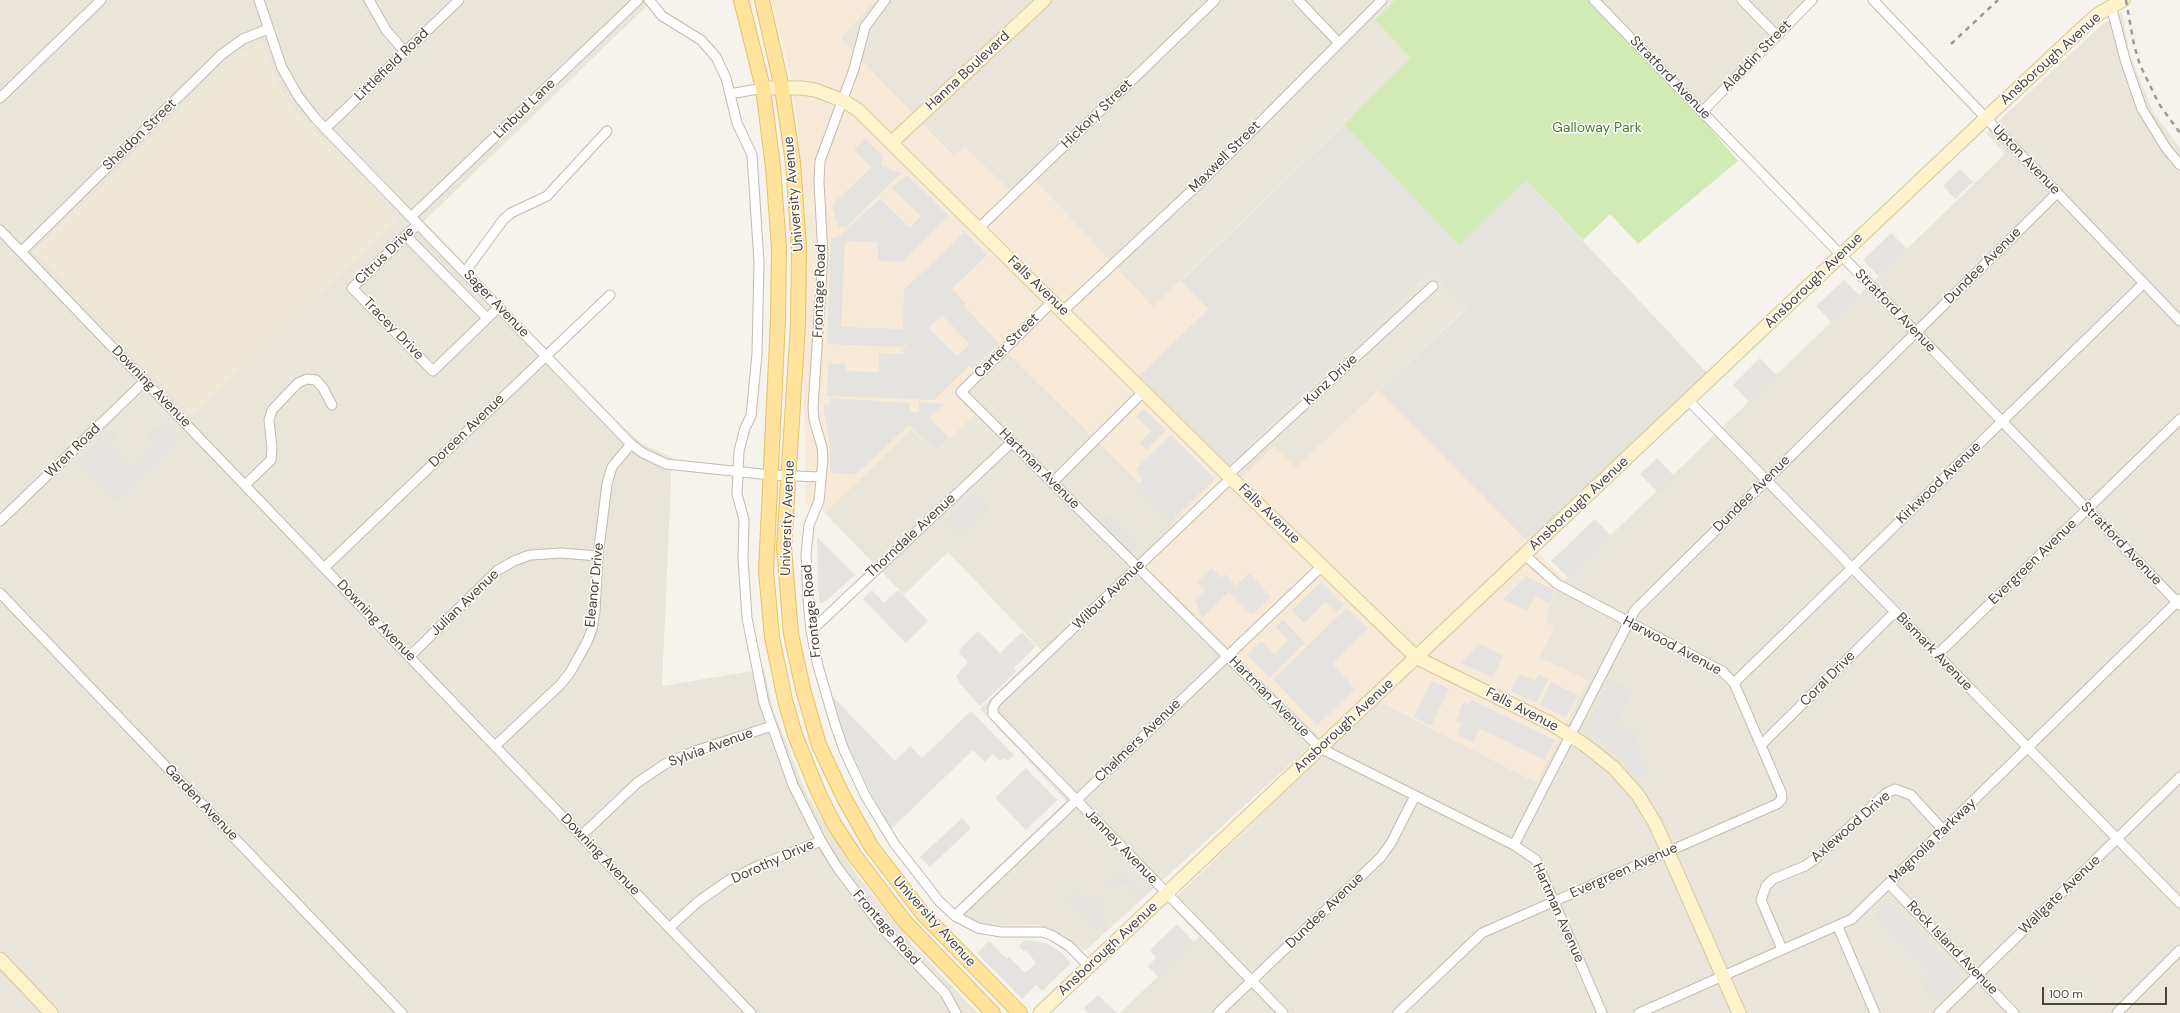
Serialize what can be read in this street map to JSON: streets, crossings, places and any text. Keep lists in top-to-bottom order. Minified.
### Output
{"streets":{"main road":["University Avenue"],"street":["Aladdin Street","Ansborough Avenue","Littlefield Road","Hanna Boulevard","Stratford Avenue","Linbud Lane","Hickory Street","Sheldon Street","Maxwell Street","Upton Avenue","Citrus Drive","Dundee Avenue","Falls Avenue","Frontage Road","Sager Avenue","Tracey Drive","Carter Street","Kunz Drive","Downing Avenue","Doreen Avenue","Wren Road","Hartman Avenue","Kirkwood Avenue","Thorndale Avenue","Evergreen Avenue","Eleanor Drive","Wilbur Avenue","Julian Avenue","Harwood Avenue","Bismark Avenue","Coral Drive","Chalmers Avenue","Sylvia Avenue","Garden Avenue","Axlewood Drive","Magnolia Parkway","Janney Avenue","Dorothy Drive","Wallgate Avenue","Rock Island Avenue"]},"crossings":[["Aladdin Street","Stratford Avenue"],["Ansborough Avenue","Stratford Avenue"],["Ansborough Avenue","Upton Avenue"],["Ansborough Avenue","Falls Avenue"],["Ansborough Avenue","Frontage Road"],["Ansborough Avenue","Hartman Avenue"],["Ansborough Avenue","Harwood Avenue"],["Ansborough Avenue","Bismark Avenue"],["Ansborough Avenue","Janney Avenue"],["Littlefield Road","Sager Avenue"],["Hanna Boulevard","Falls Avenue"],["Stratford Avenue","Dundee Avenue"],["Stratford Avenue","Kirkwood Avenue"],["Stratford Avenue","Evergreen Avenue"],["Stratford Avenue","Magnolia Parkway"],["Linbud Lane","Sager Avenue"],["Hickory Street","Falls Avenue"],["Sheldon Street","Sager Avenue"],["Sheldon Street","Downing Avenue"],["Maxwell Street","Falls Avenue"],["Upton Avenue","Dundee Avenue"],["Upton Avenue","Kirkwood Avenue"],["University Avenue","Falls Avenue"],["University Avenue","Sager Avenue"],["Citrus Drive","Sager Avenue"],["Citrus Drive","Tracey Drive"],["Dundee Avenue","Falls Avenue"],["Dundee Avenue","Hartman Avenue"],["Dundee Avenue","Harwood Avenue"],["Dundee Avenue","Bismark Avenue"],["Dundee Avenue","Janney Avenue"],["Falls Avenue","Frontage Road"],["Falls Avenue","Carter Street"],["Falls Avenue","Kunz Drive"],["Falls Avenue","Evergreen Avenue"],["Falls Avenue","Wilbur Avenue"],["Falls Avenue","Chalmers Avenue"],["Falls Avenue","Magnolia Parkway"],["Frontage Road","Sager Avenue"],["Frontage Road","Thorndale Avenue"],["Frontage Road","Chalmers Avenue"],["Frontage Road","Sylvia Avenue"],["Frontage Road","Dorothy Drive"],["Sager Avenue","Doreen Avenue"],["Sager Avenue","Eleanor Drive"],["Carter Street","Hartman Avenue"],["Kunz Drive","Wilbur Avenue"],["Downing Avenue","Doreen Avenue"],["Downing Avenue","Wren Road"],["Downing Avenue","Eleanor Drive"],["Downing Avenue","Julian Avenue"],["Downing Avenue","Sylvia Avenue"],["Downing Avenue","Dorothy Drive"],["Hartman Avenue","Thorndale Avenue"],["Hartman Avenue","Evergreen Avenue"],["Hartman Avenue","Wilbur Avenue"],["Hartman Avenue","Chalmers Avenue"],["Kirkwood Avenue","Harwood Avenue"],["Kirkwood Avenue","Bismark Avenue"],["Evergreen Avenue","Harwood Avenue"],["Evergreen Avenue","Bismark Avenue"],["Eleanor Drive","Julian Avenue"],["Wilbur Avenue","Janney Avenue"],["Harwood Avenue","Coral Drive"],["Bismark Avenue","Coral Drive"],["Bismark Avenue","Magnolia Parkway"],["Bismark Avenue","Wallgate Avenue"],["Chalmers Avenue","Janney Avenue"],["Axlewood Drive","Magnolia Parkway"],["Magnolia Parkway","Rock Island Avenue"],["Wallgate Avenue","Rock Island Avenue"]],"parks":["Galloway Park"],"scale_bar":"100 m"}
